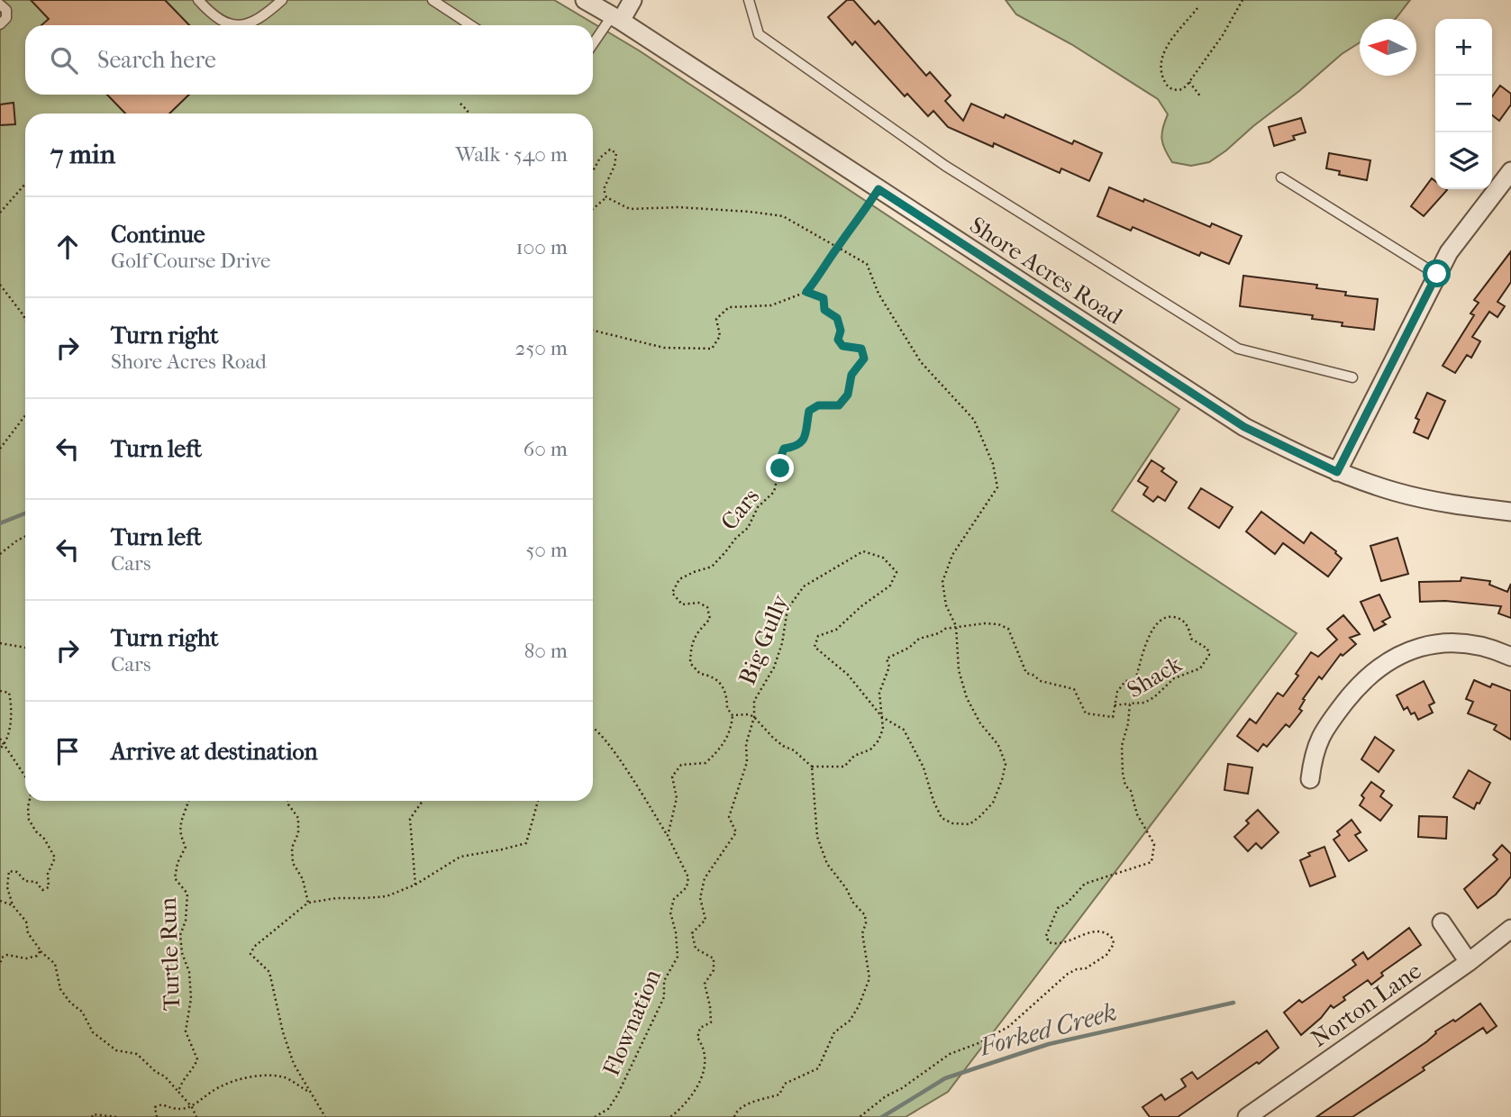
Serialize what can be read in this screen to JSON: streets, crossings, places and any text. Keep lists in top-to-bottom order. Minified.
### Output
{"streets":{"street":["Shore Acres Road","Norton Lane"],"path":["Cars","Big Gully","Shack","Turtle Run","Flownation"]},"crossings":[["Big Gully","Shack"]],"water":["Forked Creek"],"north":"left","page":{"map_buttons":["+","−"],"search":"Search here","heading":["7 min","Walk · 540 m"],"list":[["Continue","Golf Course Drive","100 m"],["Turn right","Shore Acres Road","250 m"],["Turn left","60 m"],["Turn left","Cars","50 m"],["Turn right","Cars","80 m"],"Arrive at destination"]}}
